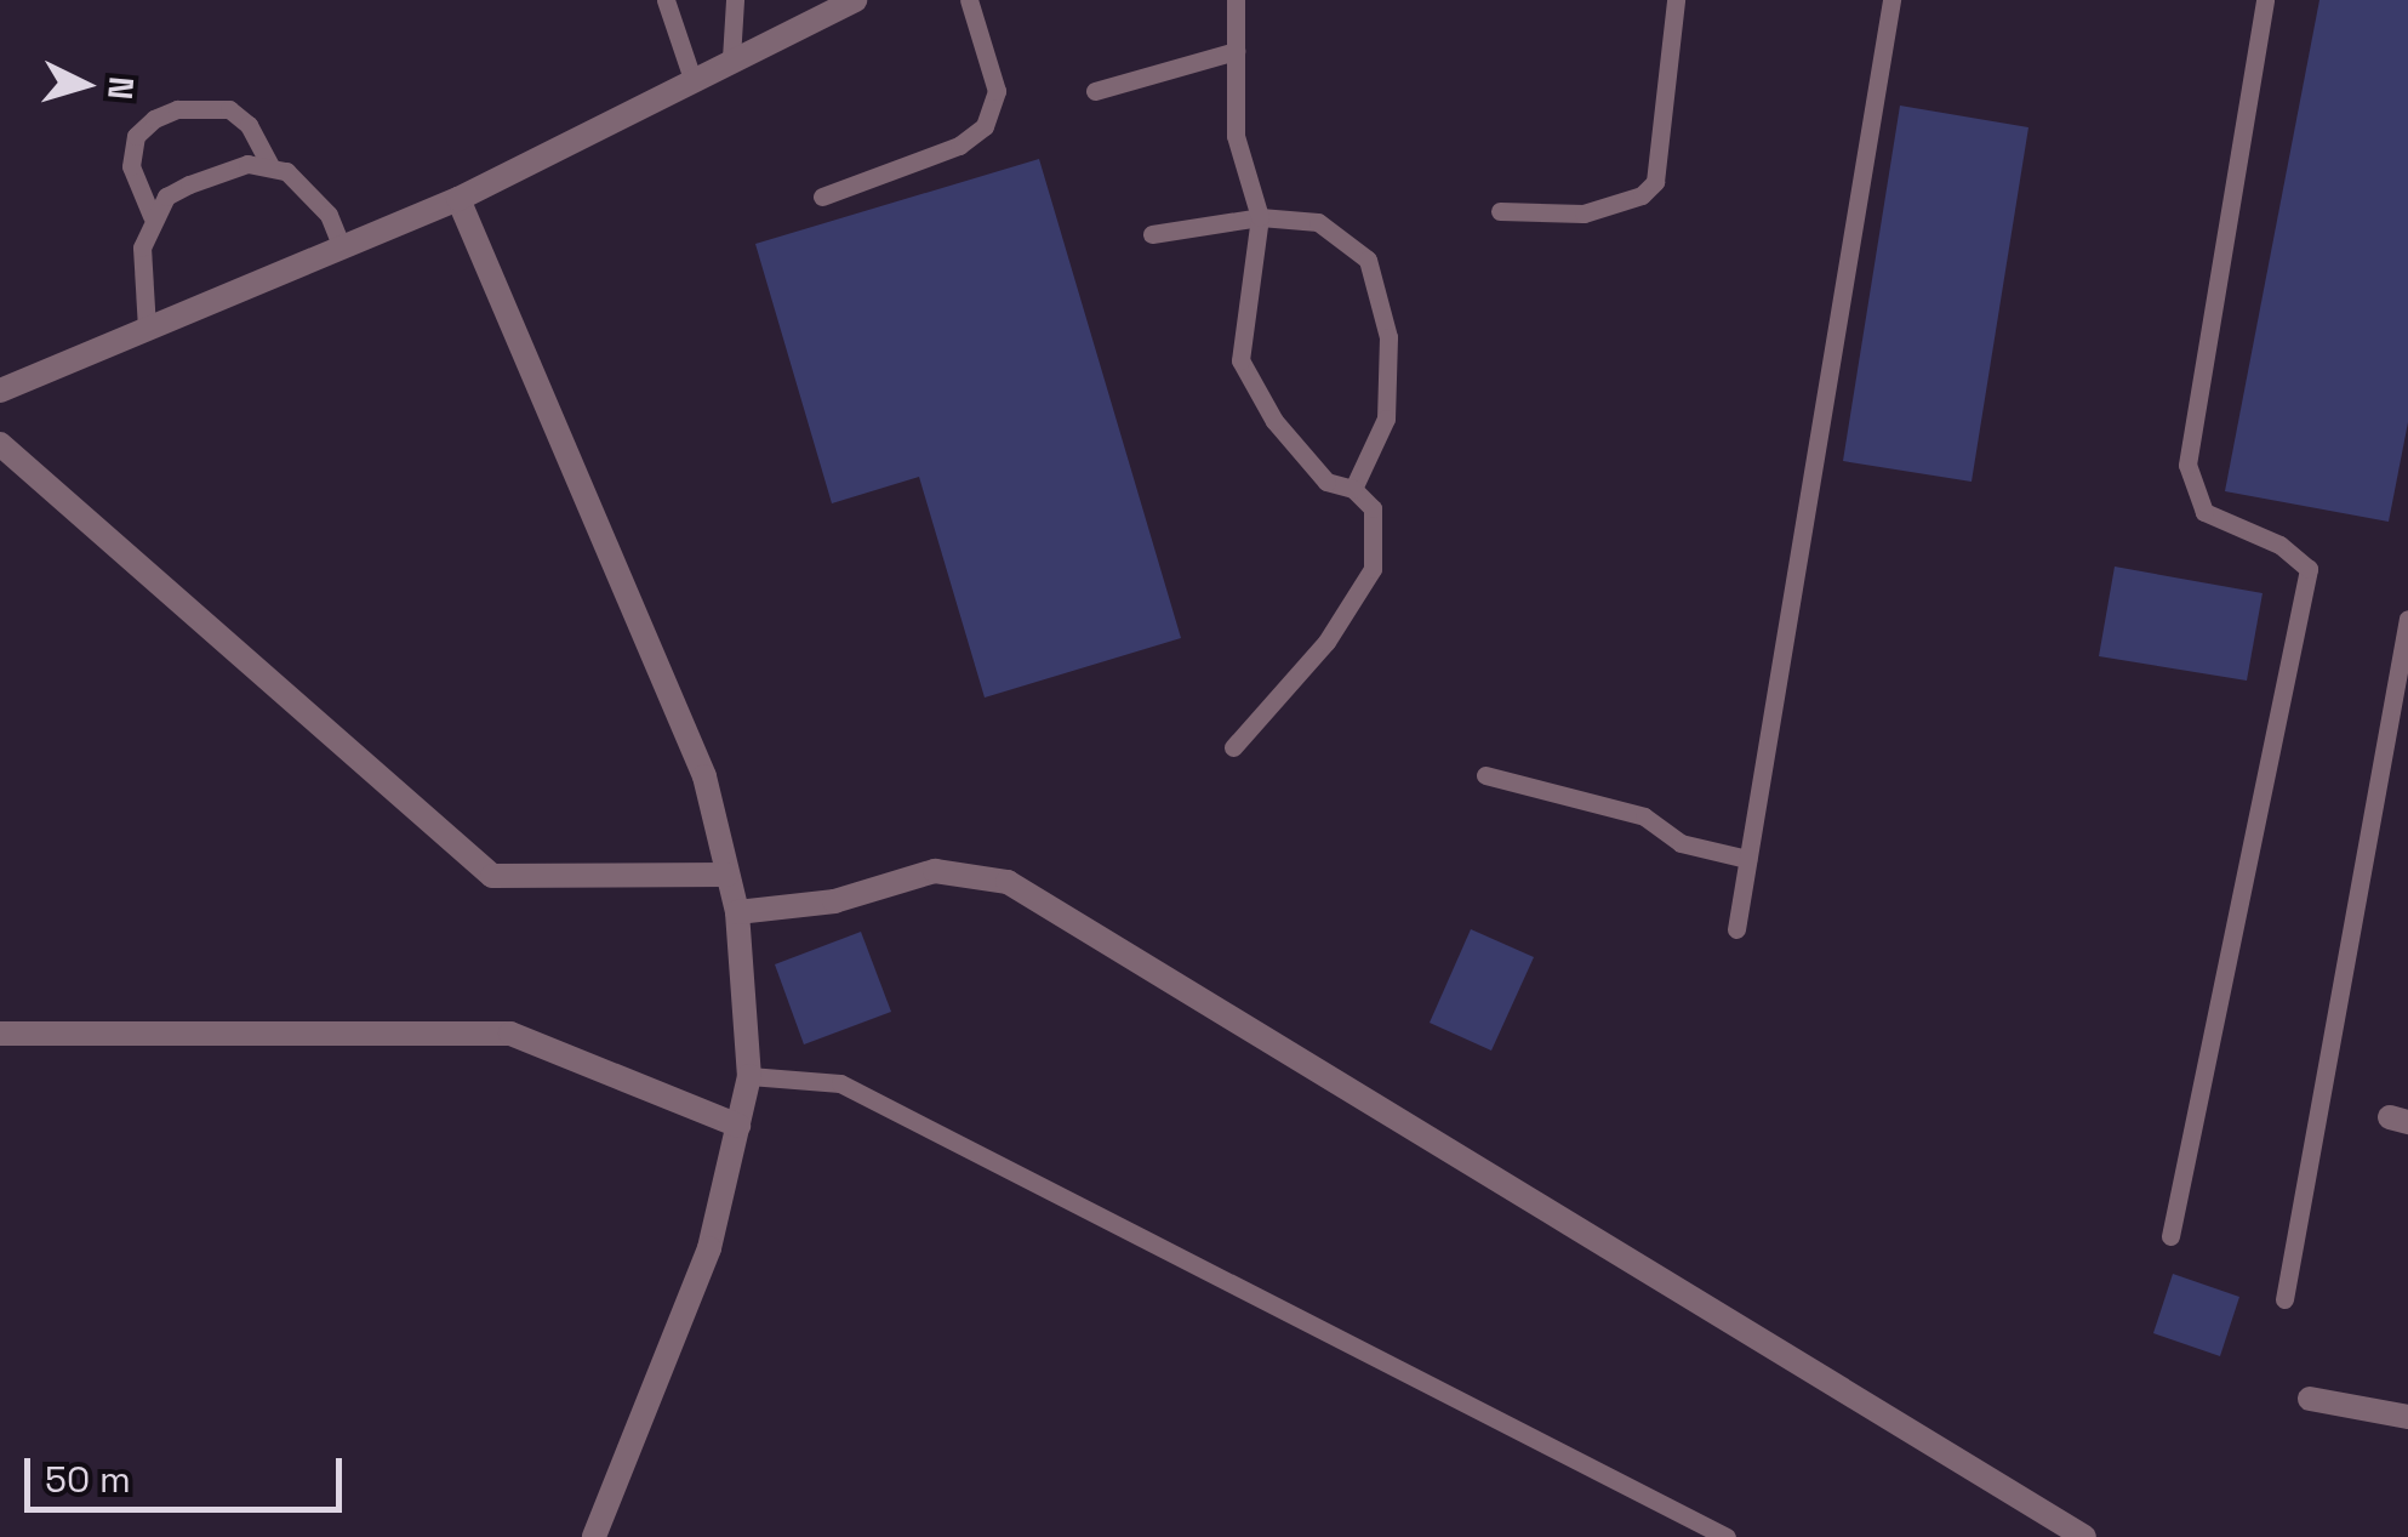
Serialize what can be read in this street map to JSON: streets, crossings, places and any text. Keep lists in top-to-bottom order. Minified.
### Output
{"scale_bar":"50 m","north":"right"}
